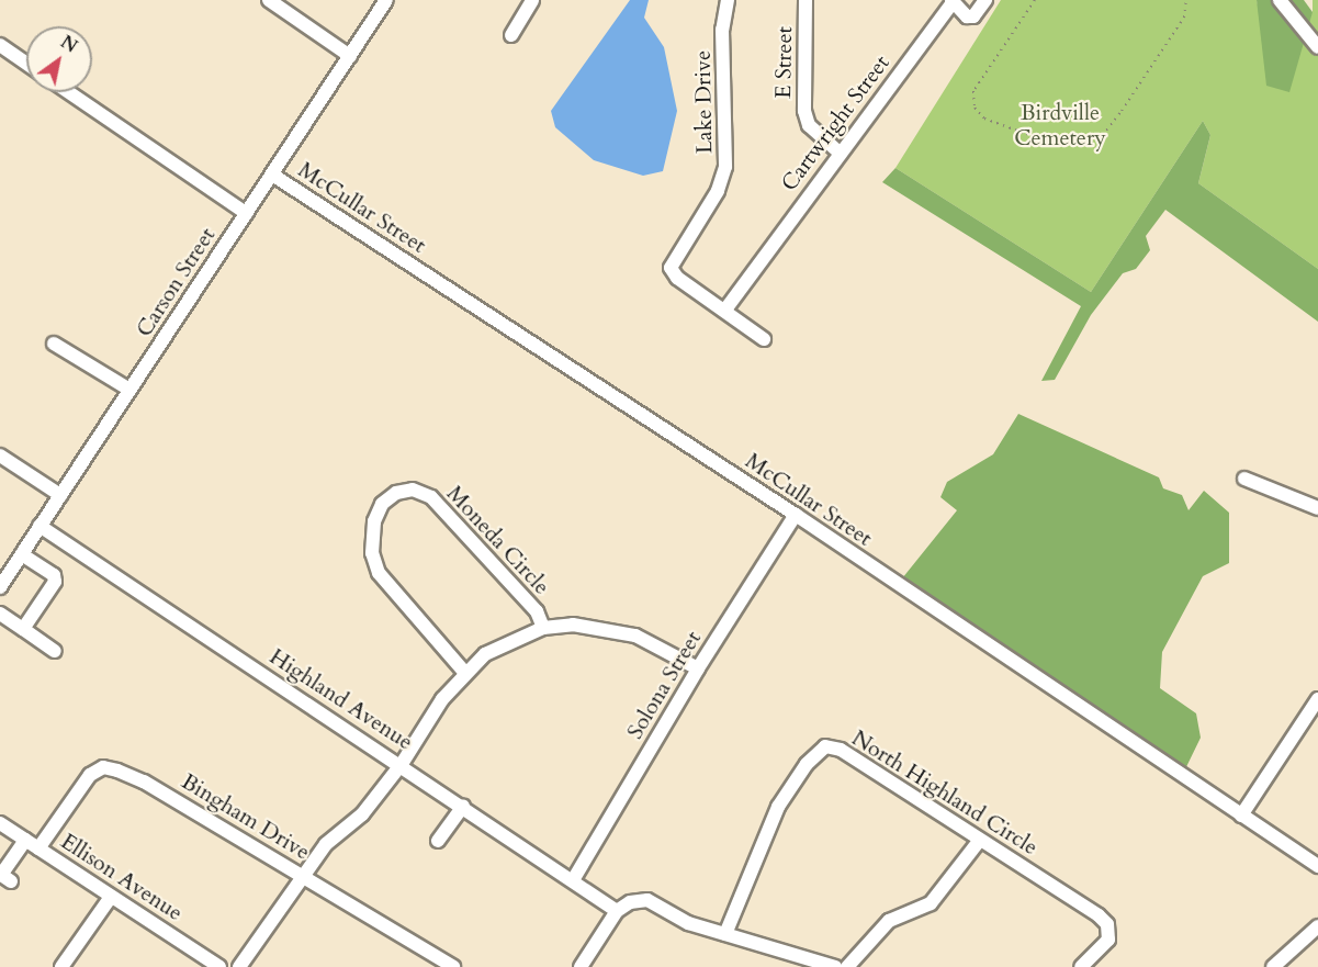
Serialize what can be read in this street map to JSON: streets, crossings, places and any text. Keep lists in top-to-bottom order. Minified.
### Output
{"streets":{"street":["E Street","Lake Drive","Cartwright Street","McCullar Street","Carson Street","Moneda Circle","Solona Street","Highland Avenue","North Highland Circle","Bingham Drive","Ellison Avenue"]},"crossings":[["E Street","Cartwright Street"],["Lake Drive","Cartwright Street"],["McCullar Street","Carson Street"],["McCullar Street","Solona Street"],["Carson Street","Highland Avenue"],["Solona Street","Highland Avenue"],["Bingham Drive","Ellison Avenue"]],"parks":["Birdville Cemetery"],"north":"top right"}
